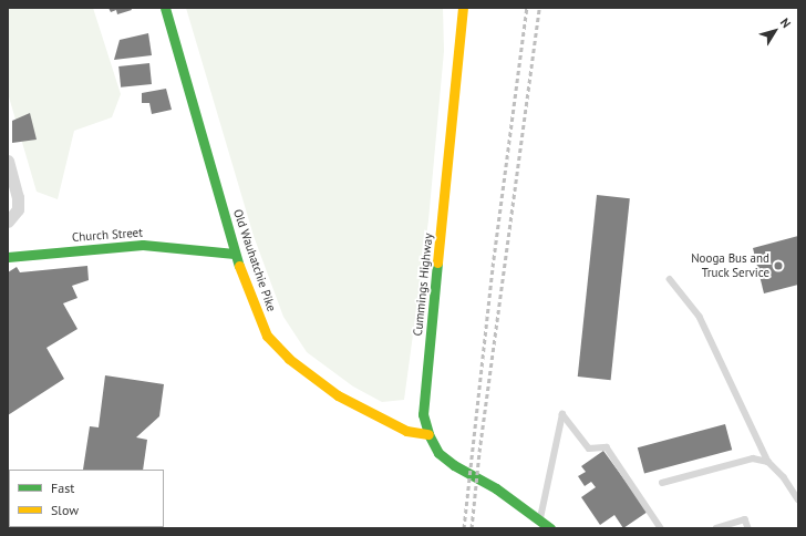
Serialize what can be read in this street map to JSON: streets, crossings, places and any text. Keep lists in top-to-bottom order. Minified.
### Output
{"streets":{"street":["Church Street","Old Wauhatchie Pike","Cummings Highway"]},"crossings":[["Church Street","Old Wauhatchie Pike"],["Old Wauhatchie Pike","Cummings Highway"]],"places":["Nooga Bus and Truck Service"],"legend":["Fast","Slow"],"north":"top right"}
